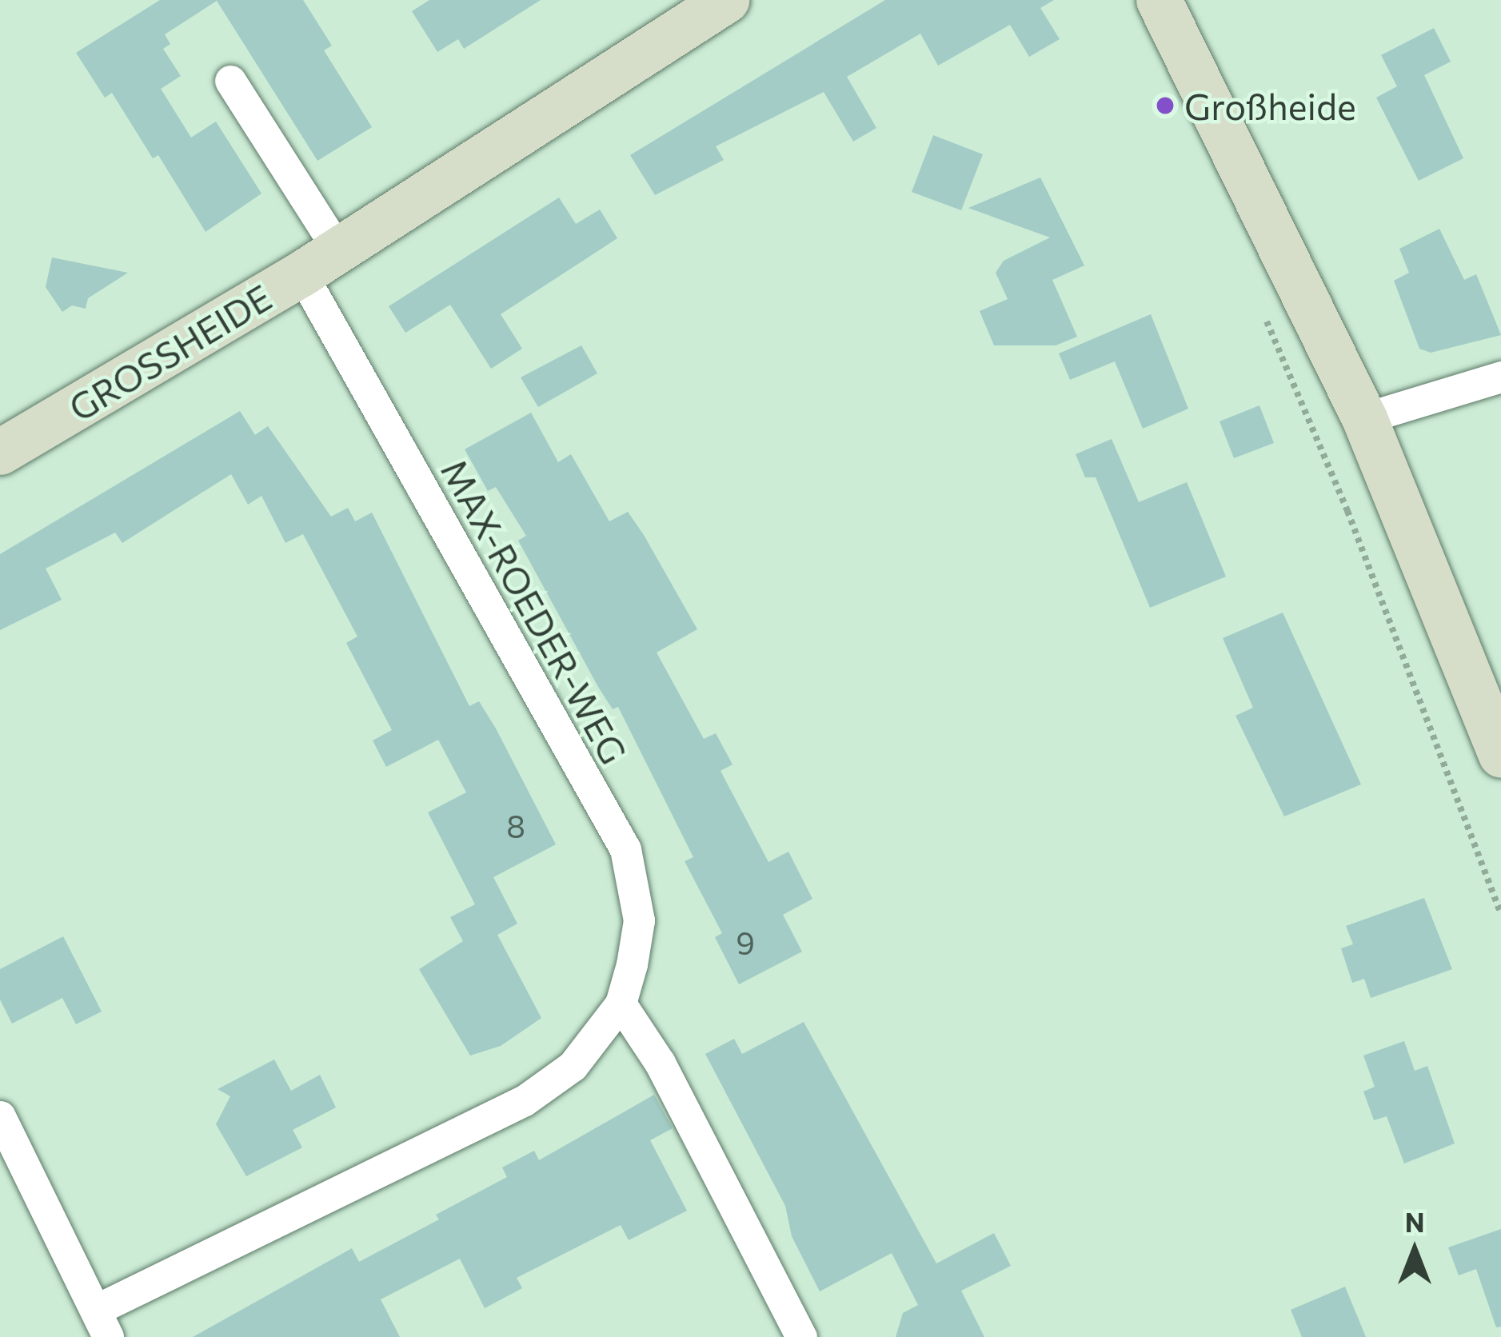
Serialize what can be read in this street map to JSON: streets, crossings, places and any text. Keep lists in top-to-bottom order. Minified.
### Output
{"streets":{"main road":["GROSSHEIDE"],"street":["MAX-ROEDER-WEG"]},"crossings":[["GROSSHEIDE","MAX-ROEDER-WEG"]],"places":["Großheide"],"house_numbers":["8","9"],"north":"top"}
